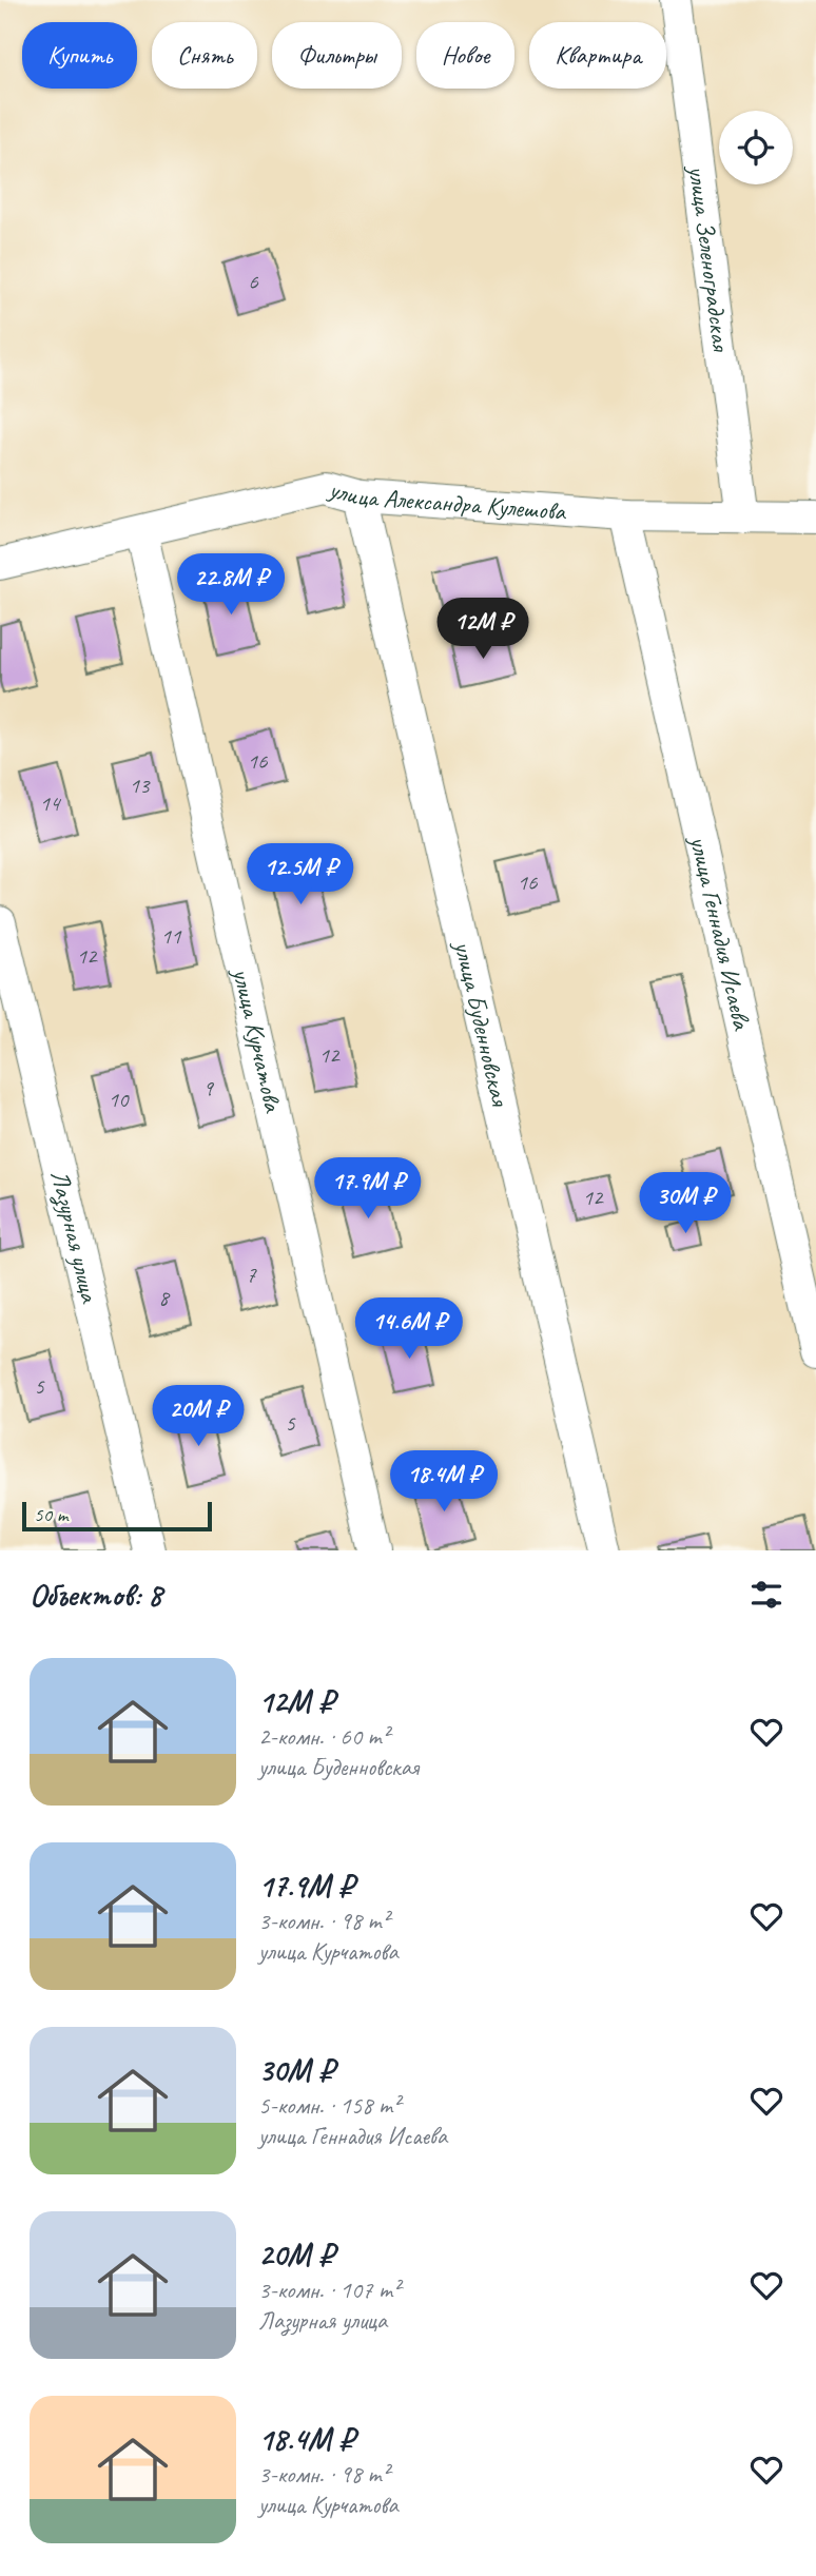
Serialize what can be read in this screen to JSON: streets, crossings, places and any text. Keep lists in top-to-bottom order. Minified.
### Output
{"streets":{"street":["улица Зеленоградская","улица Александра Кулешова","улица Геннадия Исаева","улица Буденновская","улица Курчатова","Лазурная улица"]},"crossings":[["улица Зеленоградская","улица Александра Кулешова"],["улица Александра Кулешова","улица Геннадия Исаева"],["улица Александра Кулешова","улица Буденновская"],["улица Александра Кулешова","улица Курчатова"]],"house_numbers":["6","16","13","14","16","11","12","12","9","10","12","7","8","5","5"],"scale_bar":"50 m","page":{"chip":["Купить","Снять","Фильтры","Новое","Квартира"],"price":["22.8M ₽","12M ₽","12.5M ₽","17.9M ₽","30M ₽","14.6M ₽","20M ₽","18.4M ₽"],"scale":"50 m","heading":"Объектов: 8","list":[{"name":"12M ₽","note":"2-комн. · 60 m² · улица Буденновская"},{"name":"17.9M ₽","note":"3-комн. · 98 m² · улица Курчатова"},{"name":"30M ₽","note":"5-комн. · 158 m² · улица Геннадия Исаева"},{"name":"20M ₽","note":"3-комн. · 107 m² · Лазурная улица"},{"name":"18.4M ₽","note":"3-комн. · 98 m² · улица Курчатова"}]}}
